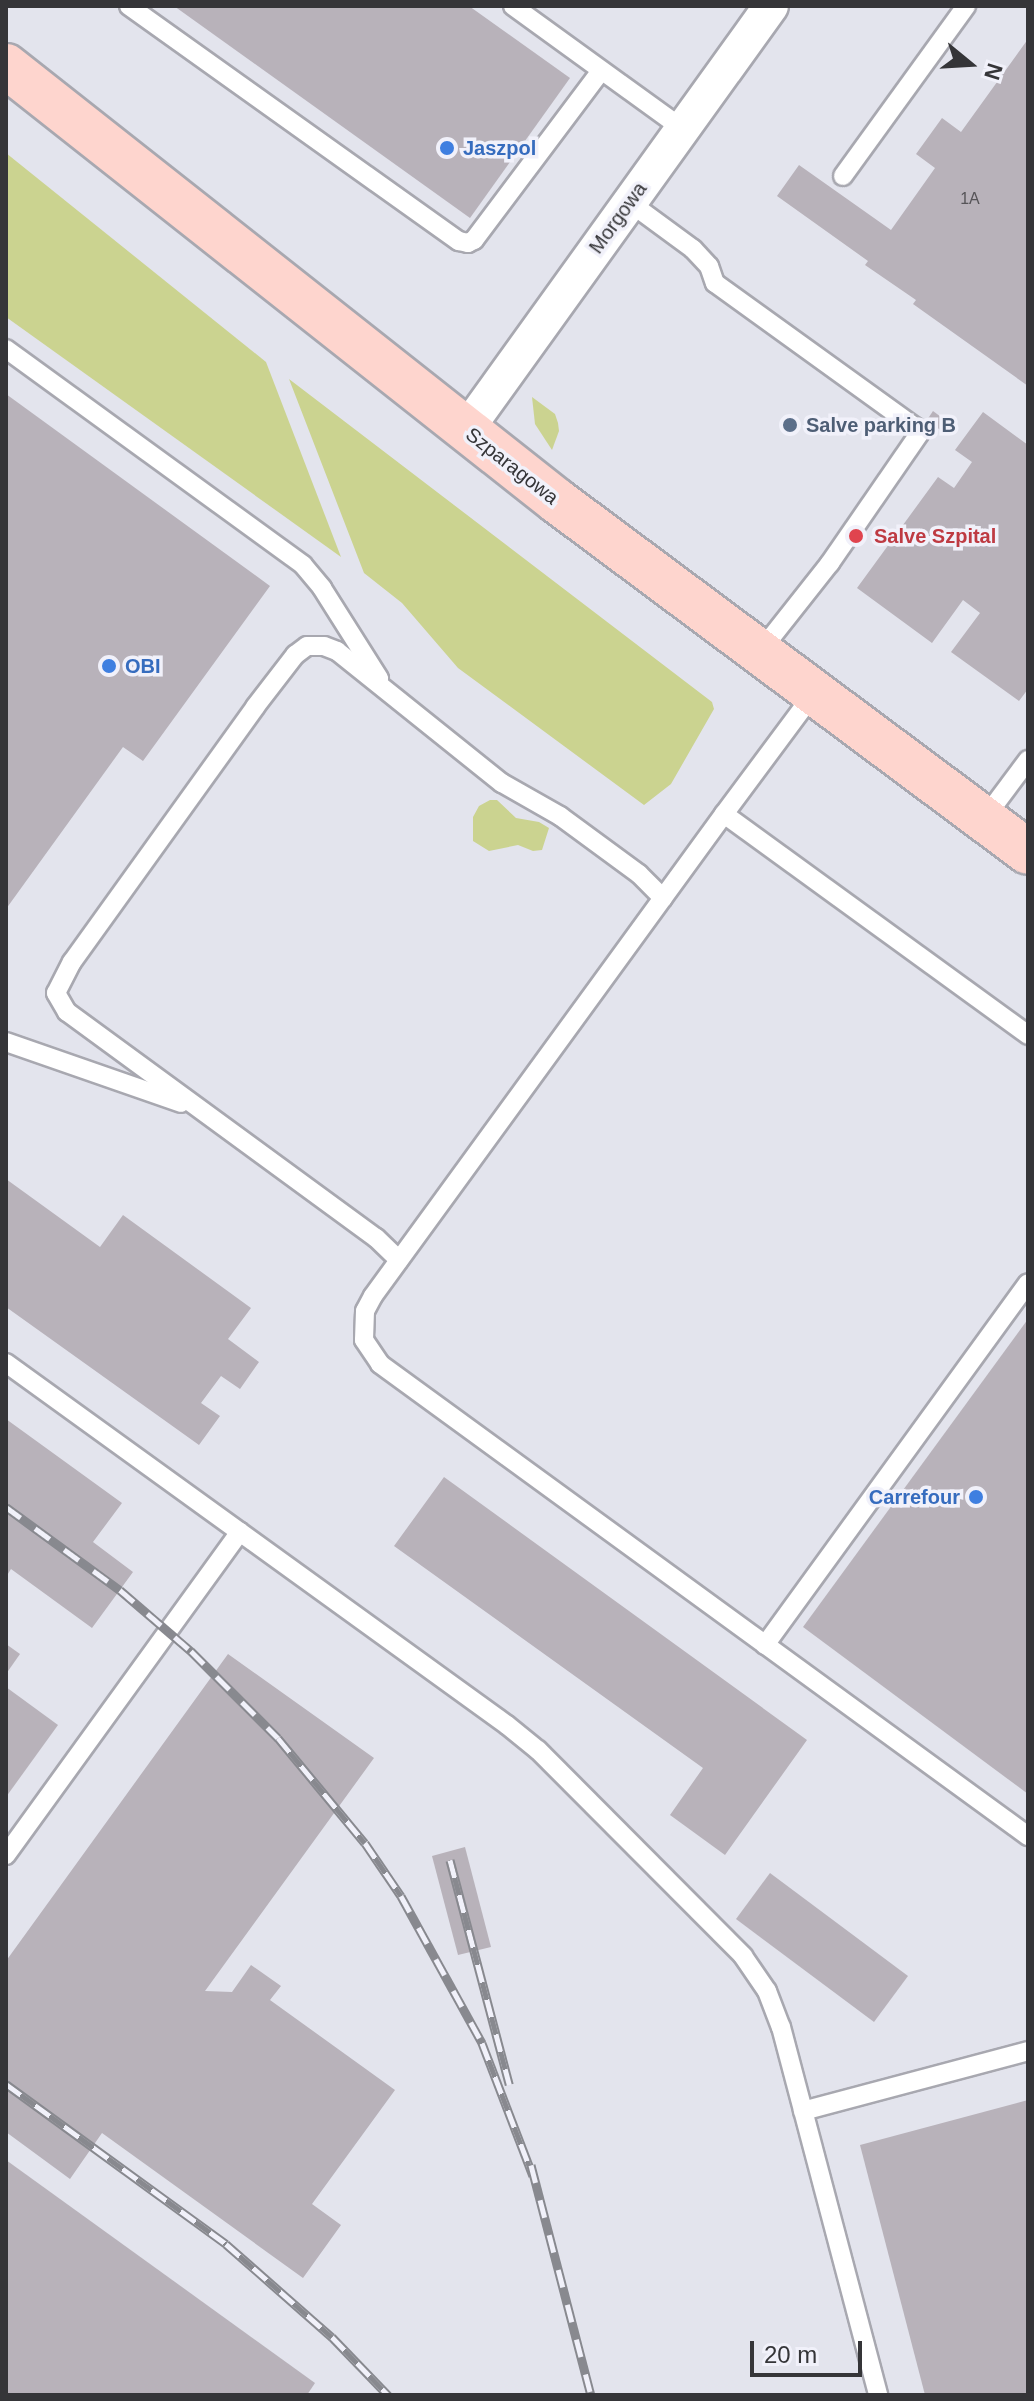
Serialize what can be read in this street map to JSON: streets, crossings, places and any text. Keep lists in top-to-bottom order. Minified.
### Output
{"streets":{"street":["Morgowa","Szparagowa"]},"crossings":[["Morgowa","Szparagowa"]],"places":["Jaszpol","Salve parking B","Salve Szpital","OBI","Carrefour"],"house_numbers":["1A"],"scale_bar":"20 m","north":"right"}
